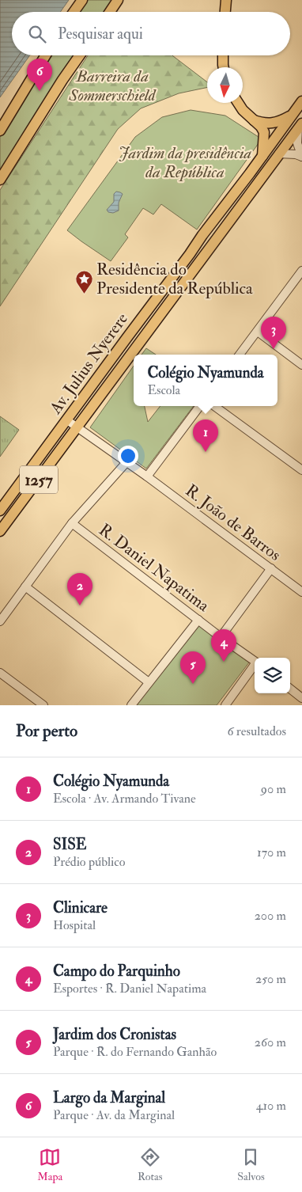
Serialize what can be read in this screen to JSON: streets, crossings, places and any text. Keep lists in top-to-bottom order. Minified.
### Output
{"streets":{"main road":["Av. Julius Nyerere","1257"],"street":["R. João de Barros","R. Daniel Napatima"]},"crossings":[["Av. Julius Nyerere","R. João de Barros"]],"parks":["Barreira da Sommerschield","Jardim da presidência da República"],"places":{"place":["Residência do Presidente da República"]},"north":"bottom","page":{"search":"Pesquisar aqui","pins":["6","3","1","2","4","5"],"popup":["Colégio Nyamunda","Escola"],"heading":["Por perto","6 resultados"],"list":[{"mark":"1","name":"Colégio Nyamunda","note":"Escola · Av. Armando Tivane","value":"90 m"},{"mark":"2","name":"SISE","note":"Prédio público","value":"170 m"},{"mark":"3","name":"Clinicare","note":"Hospital","value":"200 m"},{"mark":"4","name":"Campo do Parquinho","note":"Esportes · R. Daniel Napatima","value":"250 m"},{"mark":"5","name":"Jardim dos Cronistas","note":"Parque · R. do Fernando Ganhão","value":"260 m"},{"mark":"6","name":"Largo da Marginal","note":"Parque · Av. da Marginal","value":"410 m"}],"nav":["Mapa","Rotas","Salvos"]}}
